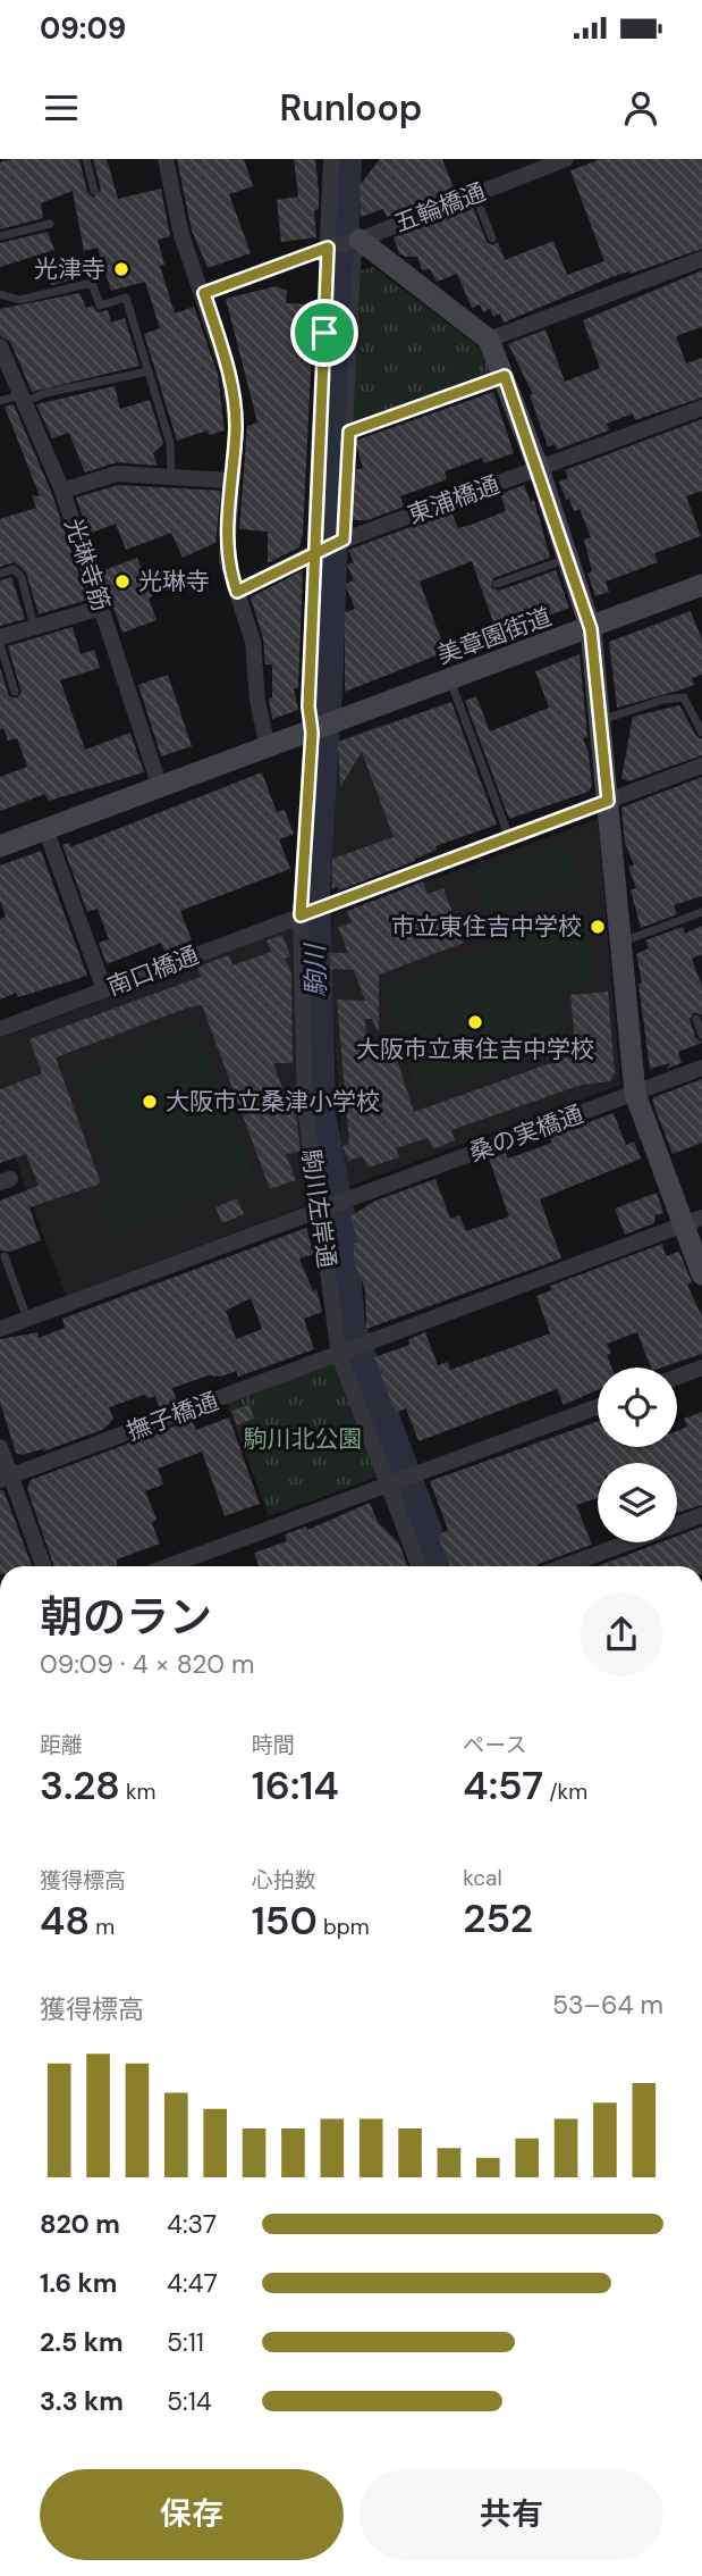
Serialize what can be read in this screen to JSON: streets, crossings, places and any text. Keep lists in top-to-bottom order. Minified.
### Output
{"streets":{"street":["五輪橋通","東浦橋通","光琳寺筋","美章園街道","南口橋通","桑の実橋通","駒川左岸通","撫子橋通"]},"crossings":[["五輪橋通","駒川左岸通"],["東浦橋通","駒川左岸通"],["美章園街道","駒川左岸通"],["南口橋通","駒川左岸通"],["桑の実橋通","駒川左岸通"],["駒川左岸通","撫子橋通"]],"water":["駒川"],"parks":["駒川北公園"],"places":["光津寺","光琳寺","市立東住吉中学校","大阪市立東住吉中学校","大阪市立桑津小学校"],"page":{"status":"09:09","header":"Runloop","heading":["朝のラン","09:09 · 4 × 820 m"],"stats":[["距離","3.28 km"],["時間","16:14"],["ペース","4:57 /km"],["獲得標高","48 m"],["心拍数","150 bpm"],["kcal","252"]],"chart":["獲得標高","53–64 m"],"list":[{"name":"820 m","note":"4:37"},{"name":"1.6 km","note":"4:47"},{"name":"2.5 km","note":"5:11"},{"name":"3.3 km","note":"5:14"}],"buttons":["保存","共有"]}}
